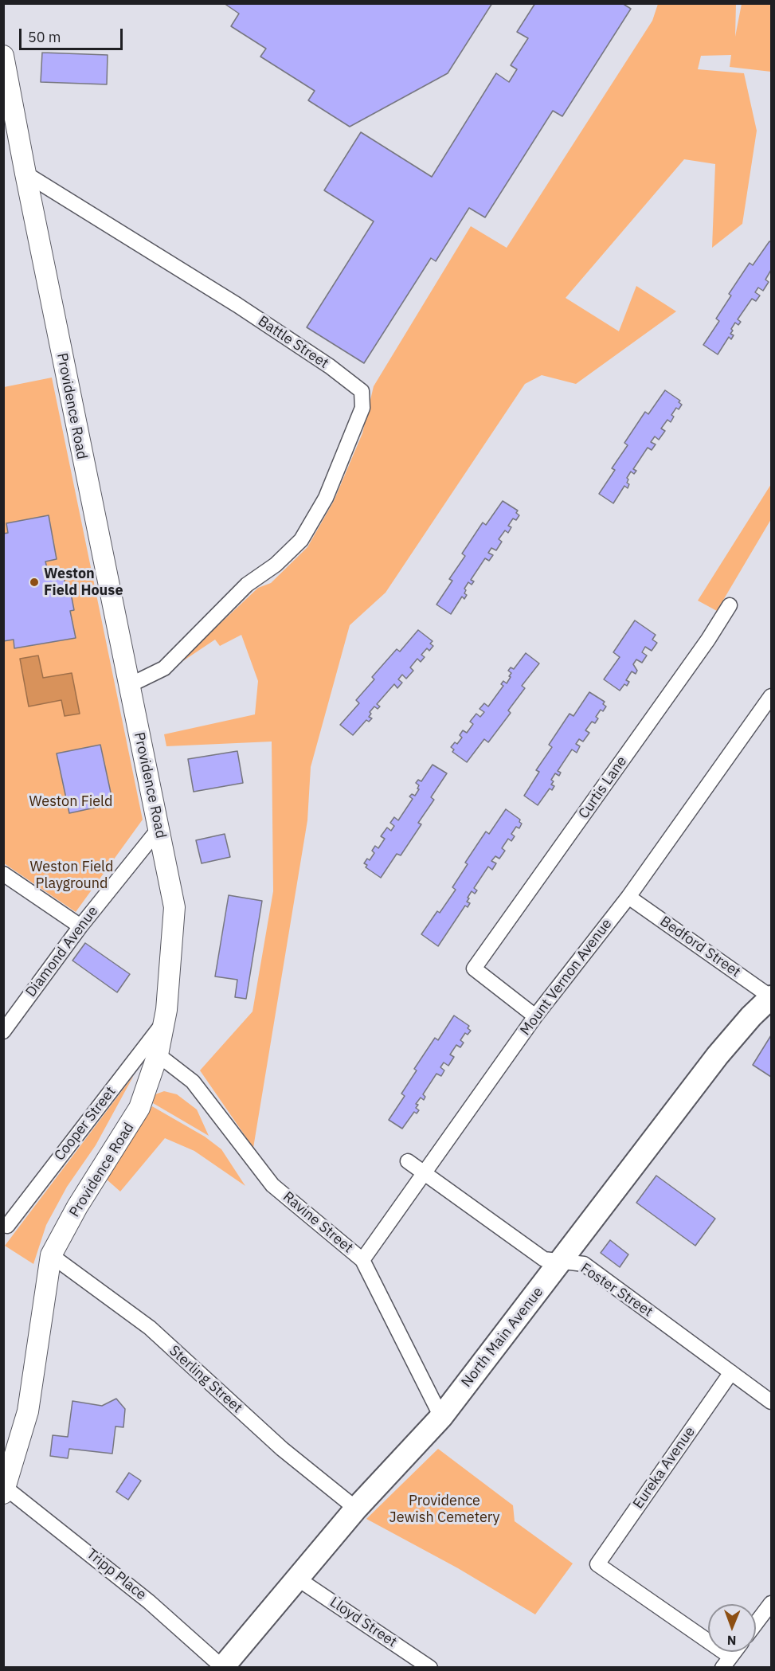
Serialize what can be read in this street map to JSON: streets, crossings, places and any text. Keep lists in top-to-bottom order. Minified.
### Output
{"streets":{"main road":["Providence Road","North Main Avenue"],"street":["Battle Street","Curtis Lane","Bedford Street","Diamond Avenue","Mount Vernon Avenue","Cooper Street","Ravine Street","Foster Street","Sterling Street","Eureka Avenue","Tripp Place","Lloyd Street"]},"crossings":[["Battle Street","Providence Road"],["Providence Road","Diamond Avenue"],["Providence Road","Cooper Street"],["Providence Road","Ravine Street"],["Providence Road","Sterling Street"],["Providence Road","Tripp Place"],["Curtis Lane","Mount Vernon Avenue"],["Bedford Street","Mount Vernon Avenue"],["Bedford Street","North Main Avenue"],["Mount Vernon Avenue","Ravine Street"],["Mount Vernon Avenue","Foster Street"],["Ravine Street","North Main Avenue"],["Foster Street","North Main Avenue"],["Foster Street","Eureka Avenue"],["North Main Avenue","Sterling Street"],["North Main Avenue","Tripp Place"],["North Main Avenue","Lloyd Street"]],"parks":["Weston Field","Weston Field Playground","Providence Jewish Cemetery"],"places":["Weston Field House"],"scale_bar":"50 m","north":"bottom"}
